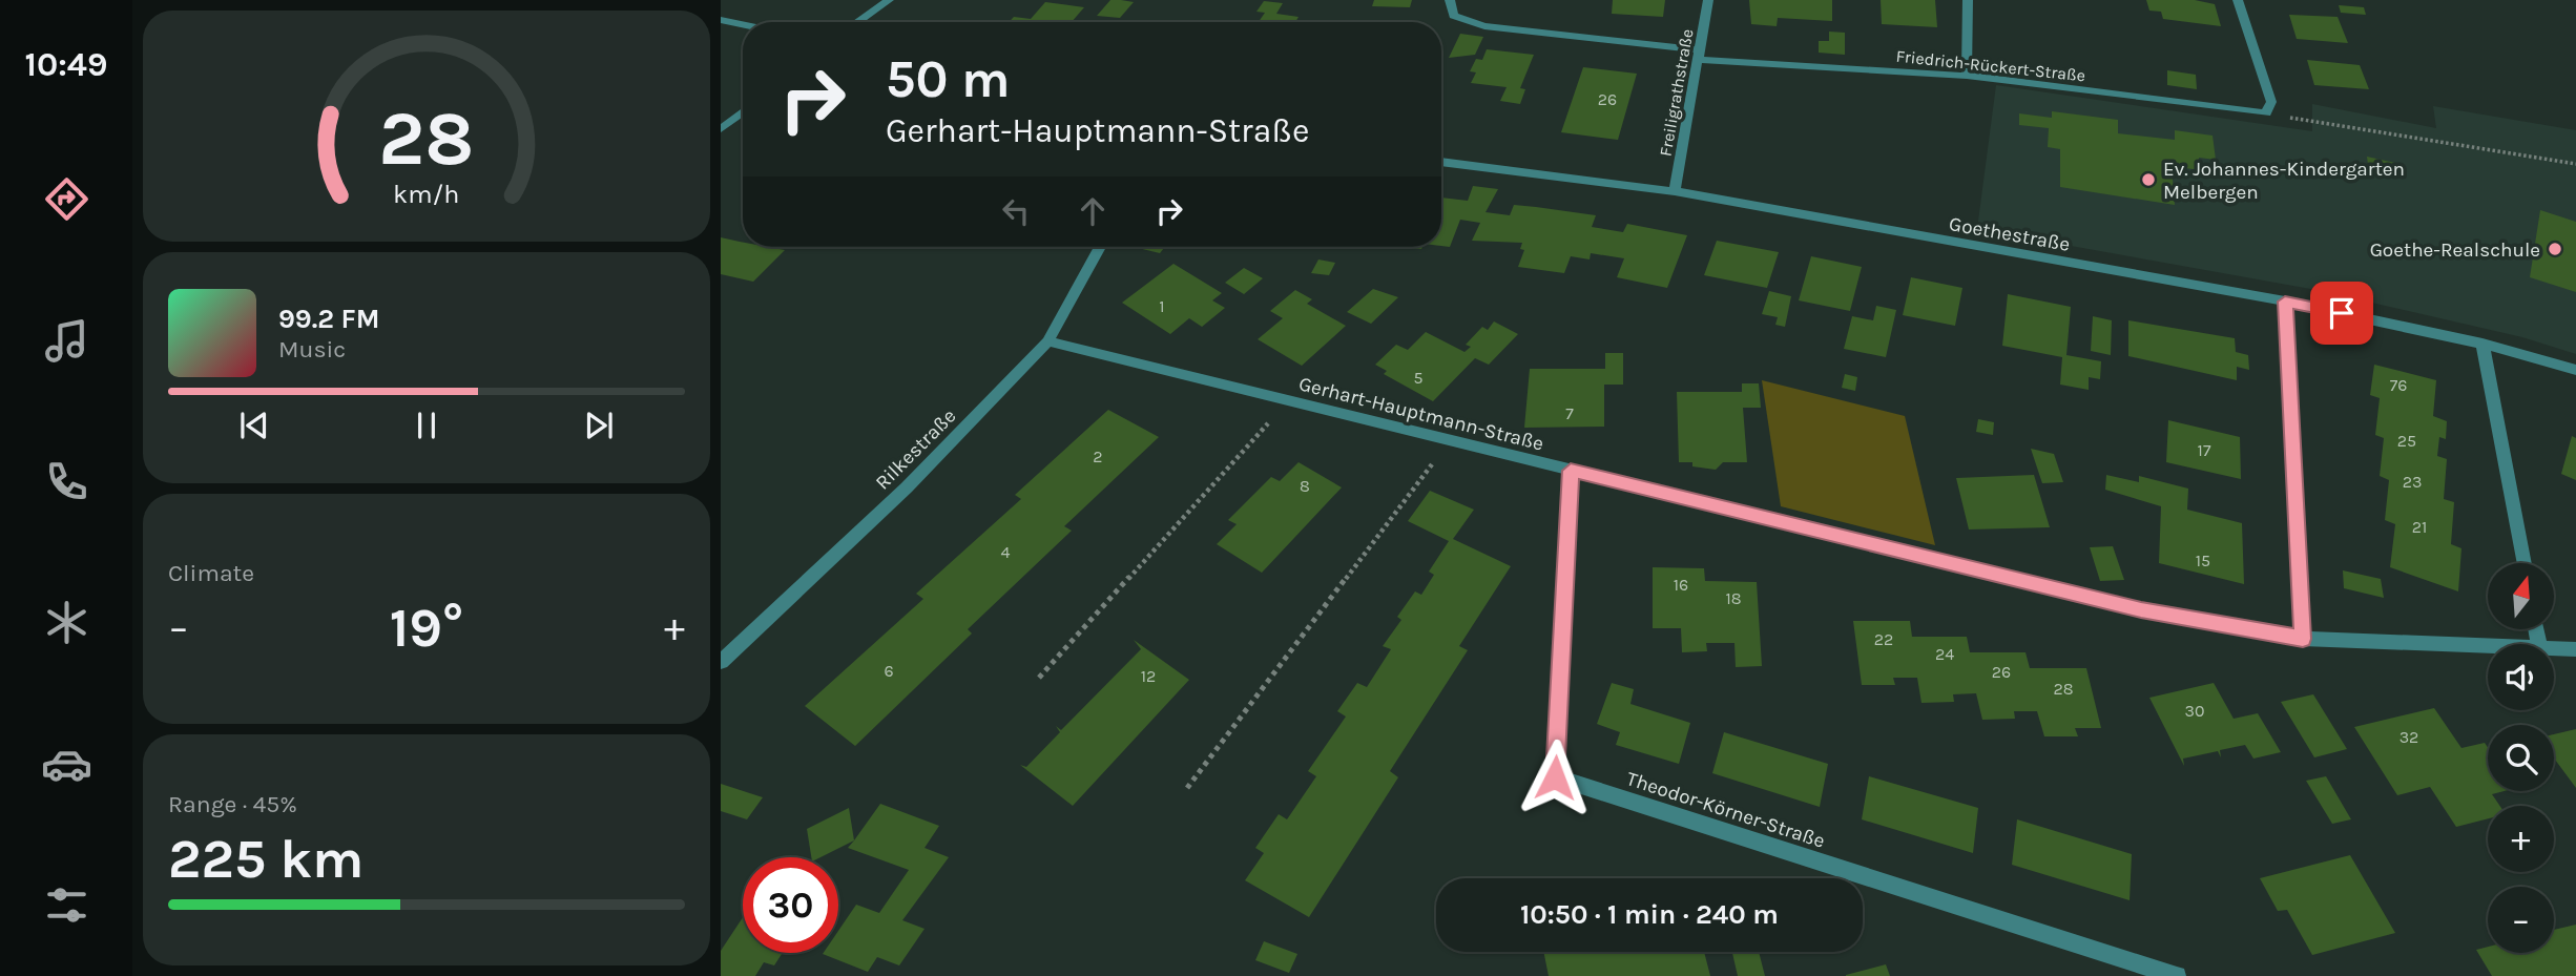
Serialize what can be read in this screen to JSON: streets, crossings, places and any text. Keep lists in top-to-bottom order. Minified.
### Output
{"streets":{"street":["Friedrich-Rückert-Straße","Freiligrathstraße","Goethestraße","Gerhart-Hauptmann-Straße","Rilkestraße","Theodor-Körner-Straße"]},"crossings":[["Friedrich-Rückert-Straße","Freiligrathstraße"],["Freiligrathstraße","Goethestraße"],["Gerhart-Hauptmann-Straße","Rilkestraße"],["Gerhart-Hauptmann-Straße","Theodor-Körner-Straße"]],"places":["Ev. Johannes-Kindergarten Melbergen","Goethe-Realschule"],"house_numbers":["26","1","5","76","7","25","17","2","23","8","21","4","15","16","18","22","24","6","26","12","28","30","32"],"north":"top","page":{"tabs":"10:49","turn":["50 m","Gerhart-Hauptmann-Straße"],"song":["99.2 FM","Music"],"tile":["Climate",["Range · 45%","225 km"]],"map_buttons":["+","−"],"heat":["−","19°","+"],"limit":"30","trip":"10:50 · 1 min · 240 m","gauge":["28","km/h"]}}
